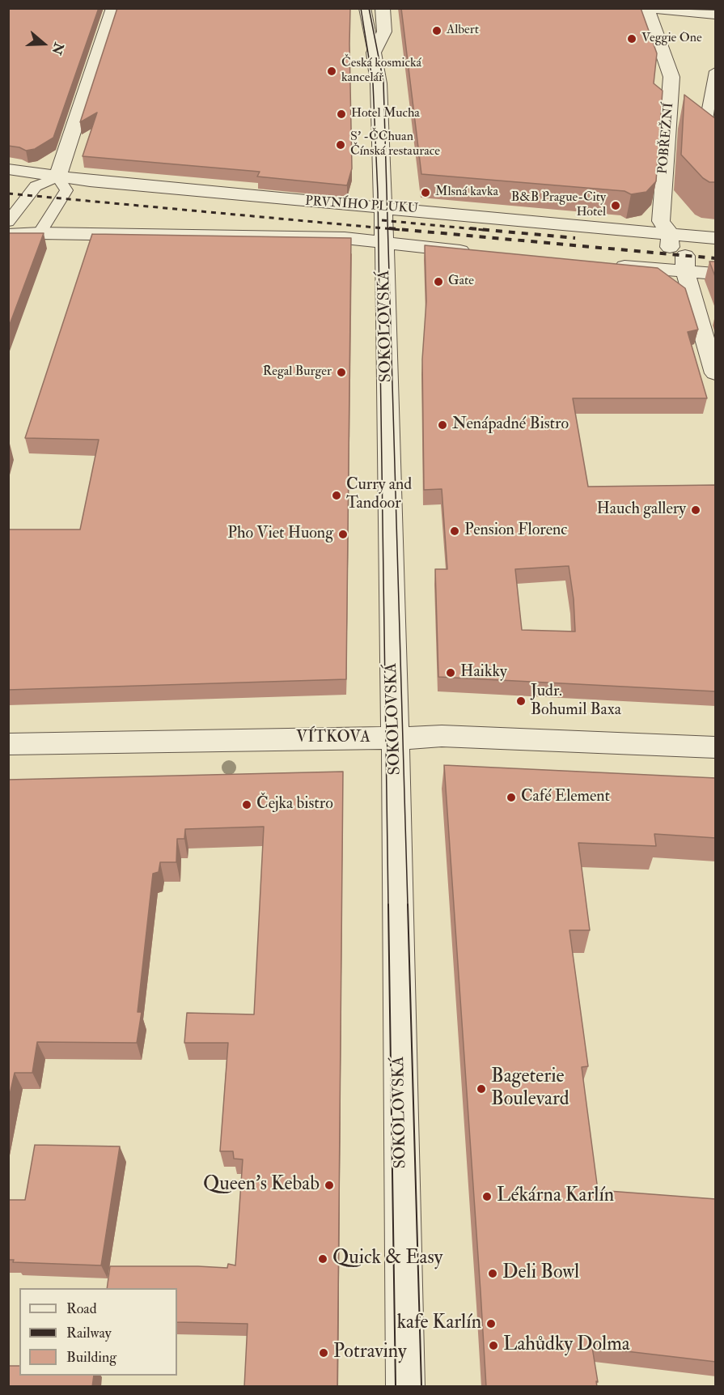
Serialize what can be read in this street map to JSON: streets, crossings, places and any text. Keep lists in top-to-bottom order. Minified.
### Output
{"streets":{"street":["POBŘEŽNÍ","PRVNÍHO PLUKU","SOKOLOVSKÁ","VÍTKOVA"]},"crossings":[["POBŘEŽNÍ","PRVNÍHO PLUKU"],["PRVNÍHO PLUKU","SOKOLOVSKÁ"],["SOKOLOVSKÁ","VÍTKOVA"]],"places":["Albert","Veggie One","Česká kosmická kancelář","Hotel Mucha","S' -ČChuan Čínská restaurace","Mlsná kavka","B&B Prague-City Hotel","Gate","Regal Burger","Nenápadné Bistro","Curry and Tandoor","Hauch gallery","Pension Florenc","Pho Viet Huong","Haikky","Judr. Bohumil Baxa","Café Element","Čejka bistro","Bageterie Boulevard","Queen's Kebab","Lékárna Karlín","Quick & Easy","Deli Bowl","kafe Karlín","Lahůdky Dolma","Potraviny"],"legend":["Road","Railway","Building"],"north":"right"}
